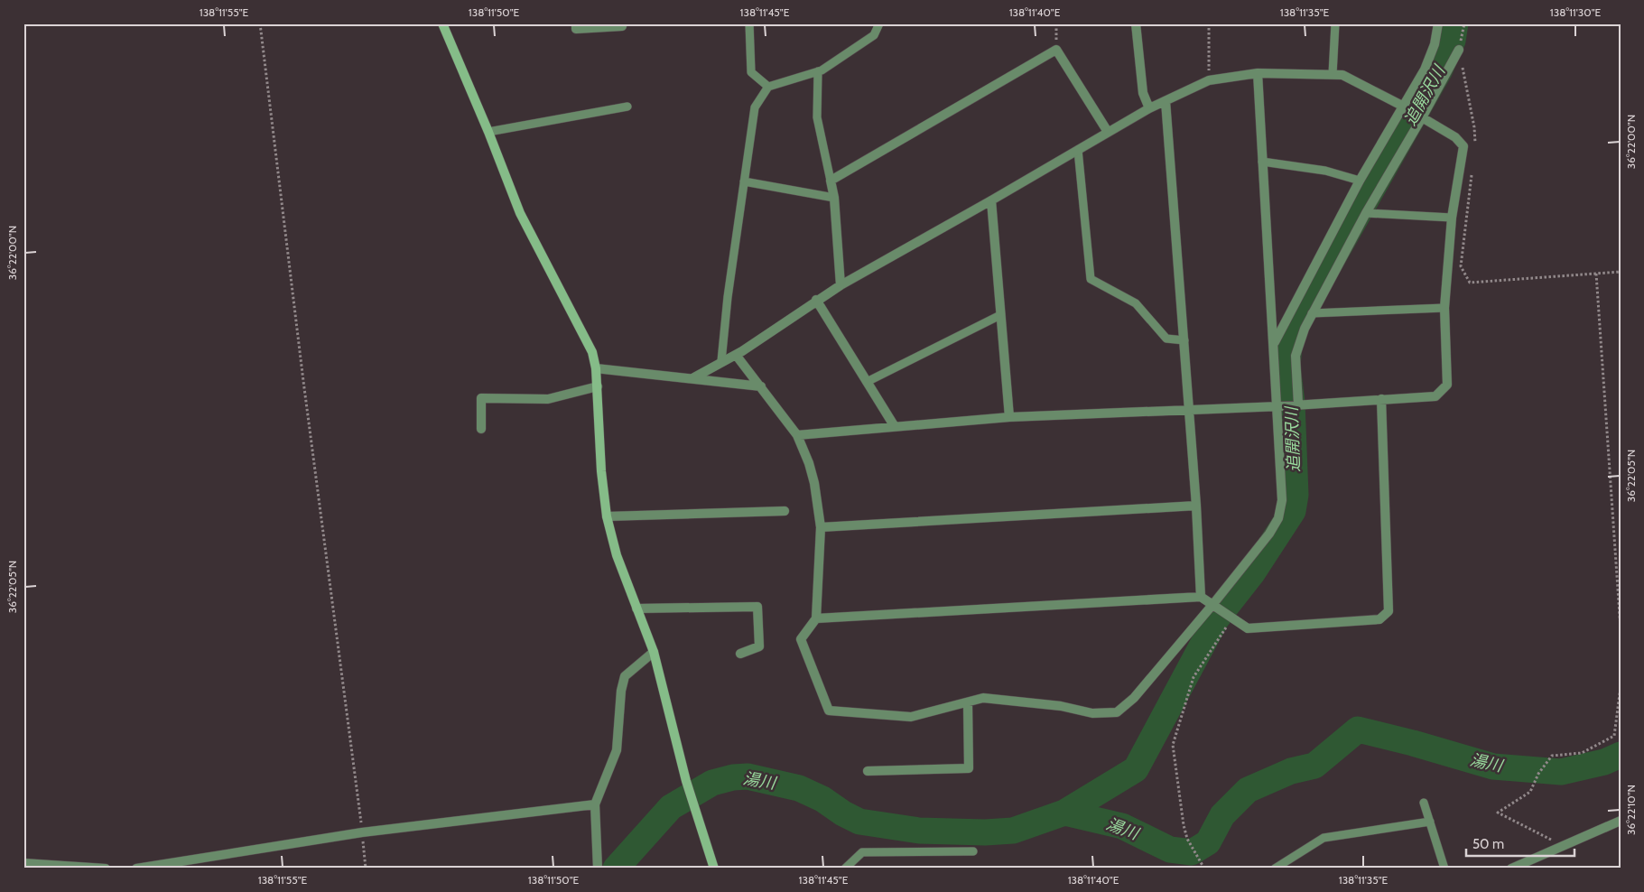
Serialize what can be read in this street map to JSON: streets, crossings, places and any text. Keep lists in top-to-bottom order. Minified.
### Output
{"water":["追開沢川","湯川"],"scale_bar":"50 m","coordinates":["138°11'55\"E","138°11'50\"E","138°11'45\"E","138°11'40\"E","138°11'35\"E","138°11'30\"E","36°22'00\"N","36°22'05\"N","36°22'10\"N"]}
